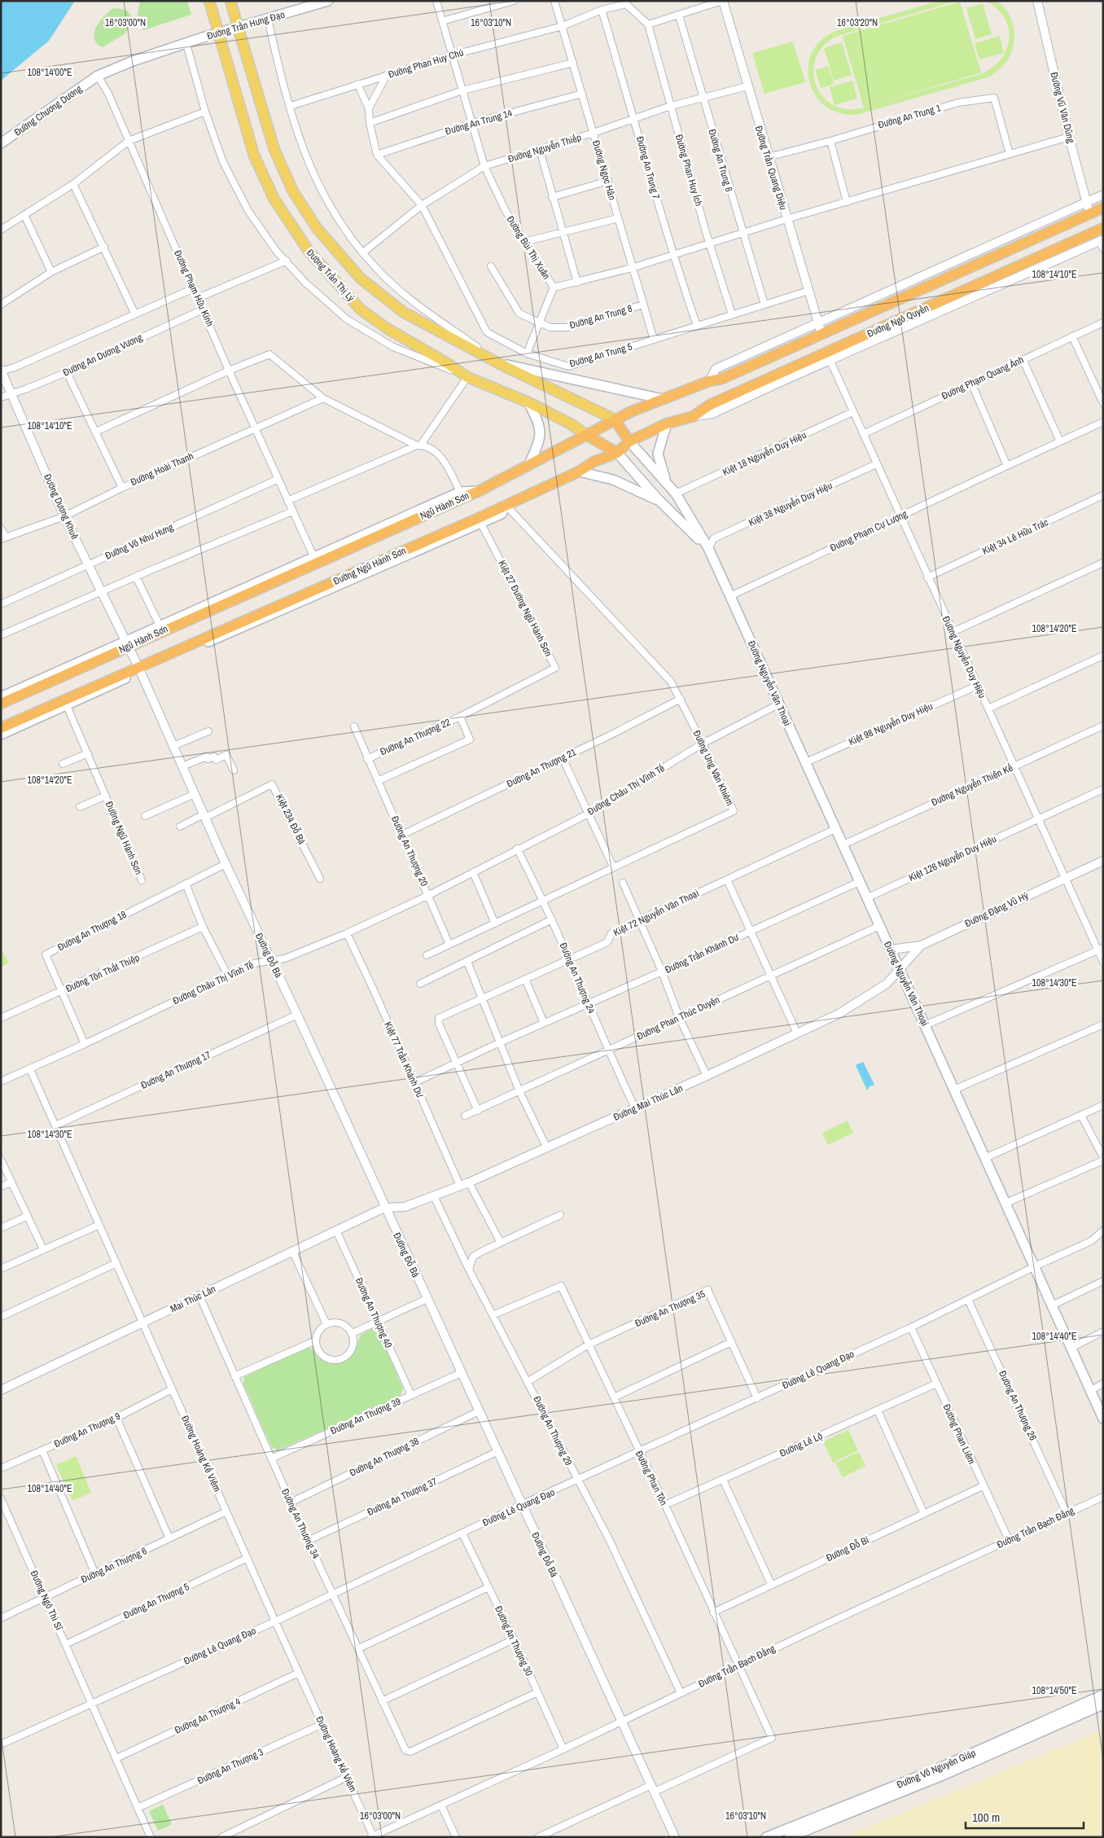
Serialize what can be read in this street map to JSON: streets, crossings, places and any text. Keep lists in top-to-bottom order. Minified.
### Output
{"streets":{"highway":["Đường Ngô Quyền","Ngũ Hành Sơn","Đường Ngũ Hành Sơn"],"main road":["Đường Trần Hưng Đạo","Đường Chương Dương","Đường Trần Thị Lý","Đường Nguyễn Văn Thoại","Đường Võ Nguyên Giáp"],"street":["Đường Phan Huy Chú","Đường Vũ Văn Dũng","Đường An Trung 1","Đường An Trung 14","Đường Nguyễn Thiếp","Đường An Trung 6","Đường An Trung 7","Đường Trần Quang Diệu","Đường Ngọc Hân","Đường Phan Huy Ích","Đường Bùi Thị Xuân","Đường Phạm Hữu Kính","Đường An Trung 8","Đường An Dương Vương","Đường An Trung 5","Đường Phạm Quang Ảnh","Kiệt 18 Nguyễn Duy Hiệu","Đường Hoài Thanh","Kiệt 38 Nguyễn Duy Hiệu","Đường Dương Khuê","Đường Phạm Cự Lượng","Kiệt 34 Lê Hữu Trác","Đường Võ Như Hưng","Kiệt 27 Đường Ngũ Hành Sơn","Đường Nguyễn Duy Hiệu","Kiệt 98 Nguyễn Duy Hiệu","Đường An Thượng 22","Đường An Thượng 21","Đường Ung Văn Khiêm","Đường Nguyễn Thiện Kế","Đường Châu Thị Vĩnh Tế","Kiệt 234 Đỗ Bá","Đường An Thượng 20","Kiệt 126 Nguyễn Duy Hiệu","Đường Đặng Vũ Hỷ","Kiệt 72 Nguyễn Văn Thoại","Đường An Thượng 18","Đường Trần Khánh Dư","Đường Đỗ Bá","Đường Tôn Thất Thiệp","Đường An Thượng 24","Đường Phan Thúc Duyện","Kiệt 77 Trần Khánh Dư","Đường An Thượng 17","Đường Mai Thúc Lân","Mai Thúc Lân","Đường An Thượng 35","Đường An Thượng 40","Đường Lê Quang Đạo","Đường An Thượng 26","Đường An Thượng 39","Đường An Thượng 9","Đường An Thượng 29","Đường Phan Liêm","Đường Lê Lộ","Đường Hoàng Kế Viêm","Đường An Thượng 38","Đường Phan Tôn","Đường An Thượng 37","Đường An Thượng 34","Đường Trần Bạch Đằng","Đường Đỗ Bí","Đường An Thượng 6","Đường Ngô Thì Sĩ","Đường An Thượng 5","Đường An Thượng 30","Đường An Thượng 4","Đường An Thượng 3"]},"crossings":[["Đường Trần Hưng Đạo","Đường Chương Dương"],["Đường Phan Huy Chú","Đường An Trung 7"],["Đường Phan Huy Chú","Đường Ngọc Hân"],["Đường Phan Huy Chú","Đường Phan Huy Ích"],["Đường Phan Huy Chú","Đường Bùi Thị Xuân"],["Đường Vũ Văn Dũng","Đường Ngô Quyền"],["Đường Chương Dương","Đường Phạm Hữu Kính"],["Đường An Trung 14","Đường Ngọc Hân"],["Đường An Trung 14","Đường Bùi Thị Xuân"],["Đường An Trung 14","Đường An Trung 5"],["Đường Nguyễn Thiếp","Đường An Trung 6"],["Đường Nguyễn Thiếp","Đường An Trung 7"],["Đường Nguyễn Thiếp","Đường Trần Quang Diệu"],["Đường Nguyễn Thiếp","Đường Ngọc Hân"],["Đường Nguyễn Thiếp","Đường Phan Huy Ích"],["Đường Nguyễn Thiếp","Đường Bùi Thị Xuân"],["Đường Nguyễn Thiếp","Đường An Trung 5"],["Đường An Trung 6","Đường Bùi Thị Xuân"],["Đường An Trung 6","Đường An Trung 5"],["Đường An Trung 7","Đường Bùi Thị Xuân"],["Đường An Trung 7","Đường An Trung 5"],["Đường Trần Quang Diệu","Đường Bùi Thị Xuân"],["Đường Trần Quang Diệu","Đường Ngô Quyền"],["Đường Trần Quang Diệu","Đường An Trung 5"],["Đường Ngọc Hân","Đường Bùi Thị Xuân"],["Đường Ngọc Hân","Đường An Trung 8"],["Đường Ngọc Hân","Đường An Trung 5"],["Đường Phan Huy Ích","Đường Bùi Thị Xuân"],["Đường Phan Huy Ích","Đường An Trung 5"],["Đường Trần Thị Lý","Đường Ngô Quyền"],["Đường Phạm Hữu Kính","Đường An Dương Vương"],["Đường Phạm Hữu Kính","Đường Hoài Thanh"],["Đường Phạm Hữu Kính","Ngũ Hành Sơn"],["Đường Phạm Hữu Kính","Đường Võ Như Hưng"],["Đường Ngô Quyền","Đường Ngũ Hành Sơn"],["Đường Ngô Quyền","Đường Nguyễn Duy Hiệu"],["Đường Ngô Quyền","Đường Nguyễn Văn Thoại"],["Đường An Dương Vương","Đường Dương Khuê"],["Đường Phạm Quang Ảnh","Đường Nguyễn Duy Hiệu"],["Kiệt 18 Nguyễn Duy Hiệu","Đường Nguyễn Duy Hiệu"],["Kiệt 18 Nguyễn Duy Hiệu","Đường Nguyễn Văn Thoại"],["Đường Hoài Thanh","Đường Dương Khuê"],["Kiệt 38 Nguyễn Duy Hiệu","Đường Nguyễn Duy Hiệu"],["Kiệt 38 Nguyễn Duy Hiệu","Đường Nguyễn Văn Thoại"],["Ngũ Hành Sơn","Đường Dương Khuê"],["Đường Dương Khuê","Đường Võ Như Hưng"],["Đường Dương Khuê","Đường Ngũ Hành Sơn"],["Đường Dương Khuê","Đường Đỗ Bá"],["Đường Phạm Cự Lượng","Đường Nguyễn Duy Hiệu"],["Đường Phạm Cự Lượng","Đường Nguyễn Văn Thoại"],["Kiệt 34 Lê Hữu Trác","Đường Nguyễn Duy Hiệu"],["Đường Ngũ Hành Sơn","Kiệt 27 Đường Ngũ Hành Sơn"],["Đường Ngũ Hành Sơn","Đường Nguyễn Văn Thoại"],["Đường Ngũ Hành Sơn","Đường Ung Văn Khiêm"],["Đường Ngũ Hành Sơn","Đường Đỗ Bá"],["Kiệt 27 Đường Ngũ Hành Sơn","Đường An Thượng 22"],["Đường Nguyễn Duy Hiệu","Kiệt 98 Nguyễn Duy Hiệu"],["Đường Nguyễn Duy Hiệu","Đường Nguyễn Thiện Kế"],["Đường Nguyễn Duy Hiệu","Kiệt 126 Nguyễn Duy Hiệu"],["Đường Nguyễn Duy Hiệu","Đường Đặng Vũ Hỷ"],["Đường Nguyễn Văn Thoại","Kiệt 98 Nguyễn Duy Hiệu"],["Đường Nguyễn Văn Thoại","Đường Nguyễn Thiện Kế"],["Đường Nguyễn Văn Thoại","Đường Châu Thị Vĩnh Tế"],["Đường Nguyễn Văn Thoại","Kiệt 126 Nguyễn Duy Hiệu"],["Đường Nguyễn Văn Thoại","Đường Đặng Vũ Hỷ"],["Đường Nguyễn Văn Thoại","Kiệt 72 Nguyễn Văn Thoại"],["Đường Nguyễn Văn Thoại","Đường Trần Khánh Dư"],["Đường Nguyễn Văn Thoại","Đường Phan Thúc Duyện"],["Đường Nguyễn Văn Thoại","Đường Mai Thúc Lân"],["Đường Nguyễn Văn Thoại","Đường Lê Quang Đạo"],["Đường An Thượng 22","Đường An Thượng 20"],["Đường An Thượng 21","Đường Ung Văn Khiêm"],["Đường An Thượng 21","Đường An Thượng 20"],["Đường Ung Văn Khiêm","Đường Châu Thị Vĩnh Tế"],["Đường Ung Văn Khiêm","Đường An Thượng 20"],["Đường Ung Văn Khiêm","Đường An Thượng 24"],["Đường Châu Thị Vĩnh Tế","Đường An Thượng 20"],["Đường Châu Thị Vĩnh Tế","Đường An Thượng 18"],["Đường Châu Thị Vĩnh Tế","Đường Đỗ Bá"],["Đường Châu Thị Vĩnh Tế","Đường An Thượng 24"],["Đường Châu Thị Vĩnh Tế","Kiệt 77 Trần Khánh Dư"],["Đường Châu Thị Vĩnh Tế","Đường Hoàng Kế Viêm"],["Kiệt 234 Đỗ Bá","Đường Đỗ Bá"],["Đường Đặng Vũ Hỷ","Đường Mai Thúc Lân"],["Kiệt 72 Nguyễn Văn Thoại","Đường Trần Khánh Dư"],["Kiệt 72 Nguyễn Văn Thoại","Đường An Thượng 24"],["Đường An Thượng 18","Đường Đỗ Bá"],["Đường An Thượng 18","Đường Tôn Thất Thiệp"],["Đường Trần Khánh Dư","Đường An Thượng 24"],["Đường Trần Khánh Dư","Kiệt 77 Trần Khánh Dư"],["Đường Đỗ Bá","Đường An Thượng 17"],["Đường Đỗ Bá","Đường Mai Thúc Lân"],["Đường Đỗ Bá","Mai Thúc Lân"],["Đường Đỗ Bá","Đường Lê Quang Đạo"],["Đường Đỗ Bá","Đường An Thượng 39"],["Đường Đỗ Bá","Đường An Thượng 38"],["Đường Đỗ Bá","Đường Phan Tôn"],["Đường Đỗ Bá","Đường An Thượng 37"],["Đường Đỗ Bá","Đường Trần Bạch Đằng"],["Đường An Thượng 24","Đường Phan Thúc Duyện"],["Đường An Thượng 24","Đường Mai Thúc Lân"],["Kiệt 77 Trần Khánh Dư","Đường Mai Thúc Lân"],["Đường An Thượng 17","Đường Hoàng Kế Viêm"],["Đường Mai Thúc Lân","Mai Thúc Lân"],["Đường Mai Thúc Lân","Đường An Thượng 29"],["Mai Thúc Lân","Đường An Thượng 40"],["Mai Thúc Lân","Đường Hoàng Kế Viêm"],["Mai Thúc Lân","Đường An Thượng 34"],["Đường An Thượng 35","Đường Lê Quang Đạo"],["Đường An Thượng 35","Đường An Thượng 29"],["Đường An Thượng 35","Đường Phan Tôn"],["Đường An Thượng 40","Đường An Thượng 39"],["Đường Lê Quang Đạo","Đường An Thượng 26"],["Đường Lê Quang Đạo","Đường An Thượng 29"],["Đường Lê Quang Đạo","Đường Phan Liêm"],["Đường Lê Quang Đạo","Đường Hoàng Kế Viêm"],["Đường Lê Quang Đạo","Đường Phan Tôn"],["Đường Lê Quang Đạo","Đường An Thượng 34"],["Đường Lê Quang Đạo","Đường Ngô Thì Sĩ"],["Đường Lê Quang Đạo","Đường An Thượng 30"],["Đường An Thượng 26","Đường Trần Bạch Đằng"],["Đường An Thượng 39","Đường An Thượng 34"],["Đường An Thượng 9","Đường Hoàng Kế Viêm"],["Đường An Thượng 29","Đường Phan Tôn"],["Đường An Thượng 29","Đường Trần Bạch Đằng"],["Đường Phan Liêm","Đường Lê Lộ"],["Đường Phan Liêm","Đường Trần Bạch Đằng"],["Đường Phan Liêm","Đường Đỗ Bí"],["Đường Lê Lộ","Đường Phan Tôn"],["Đường Hoàng Kế Viêm","Đường Trần Bạch Đằng"],["Đường Hoàng Kế Viêm","Đường An Thượng 6"],["Đường Hoàng Kế Viêm","Đường An Thượng 5"],["Đường Hoàng Kế Viêm","Đường An Thượng 4"],["Đường Hoàng Kế Viêm","Đường An Thượng 3"],["Đường An Thượng 38","Đường An Thượng 34"],["Đường Phan Tôn","Đường Trần Bạch Đằng"],["Đường Phan Tôn","Đường Đỗ Bí"],["Đường An Thượng 37","Đường An Thượng 34"],["Đường An Thượng 34","Đường An Thượng 30"],["Đường Trần Bạch Đằng","Đường An Thượng 30"],["Đường An Thượng 6","Đường Ngô Thì Sĩ"],["Đường Ngô Thì Sĩ","Đường An Thượng 5"],["Đường Ngô Thì Sĩ","Đường An Thượng 4"],["Đường Ngô Thì Sĩ","Đường An Thượng 3"]],"scale_bar":"100 m","coordinates":["16°03'00\"N","16°03'10\"N","16°03'20\"N","108°14'00\"E","108°14'10\"E","108°14'20\"E","108°14'30\"E","108°14'40\"E","108°14'50\"E"]}
